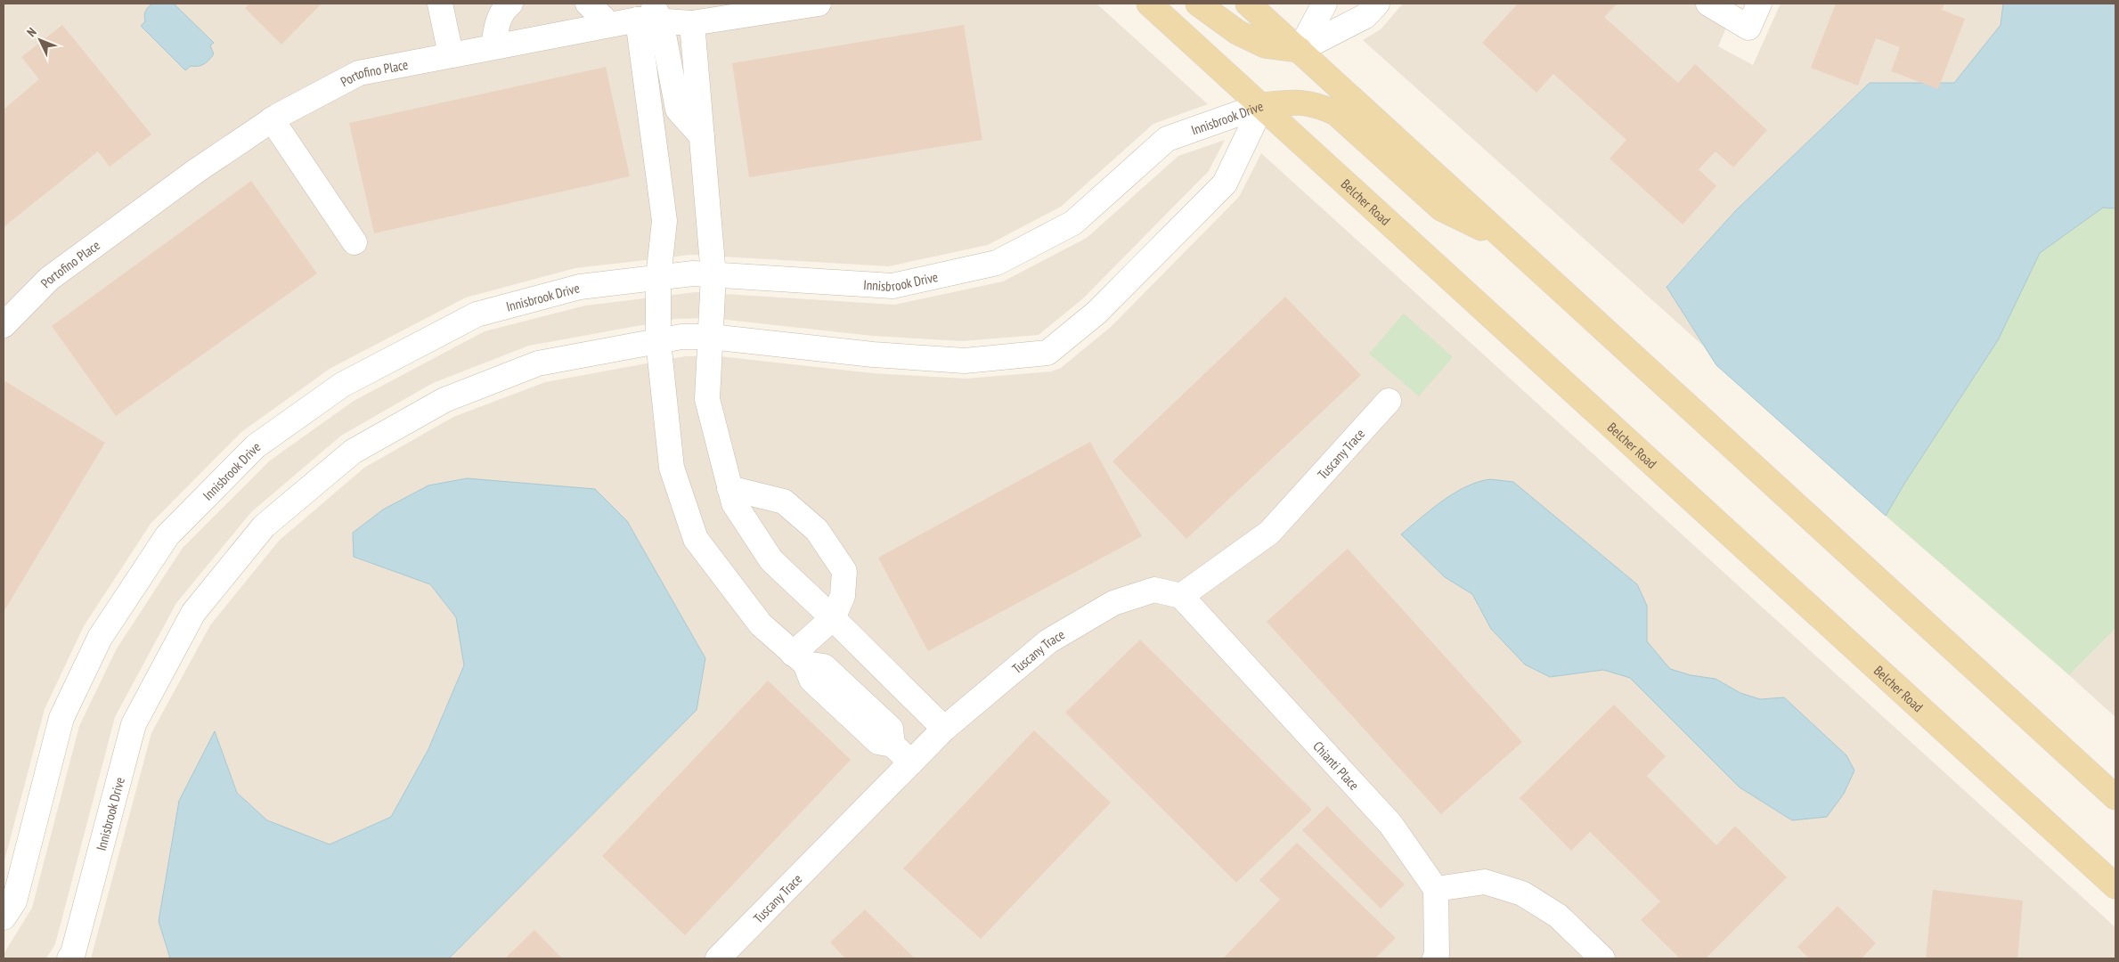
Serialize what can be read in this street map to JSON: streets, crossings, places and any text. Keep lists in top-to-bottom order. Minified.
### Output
{"streets":{"main road":["Belcher Road"],"street":["Portofino Place","Innisbrook Drive","Tuscany Trace","Chianti Place"]},"crossings":[["Innisbrook Drive","Belcher Road"],["Tuscany Trace","Chianti Place"]],"north":"top left"}
